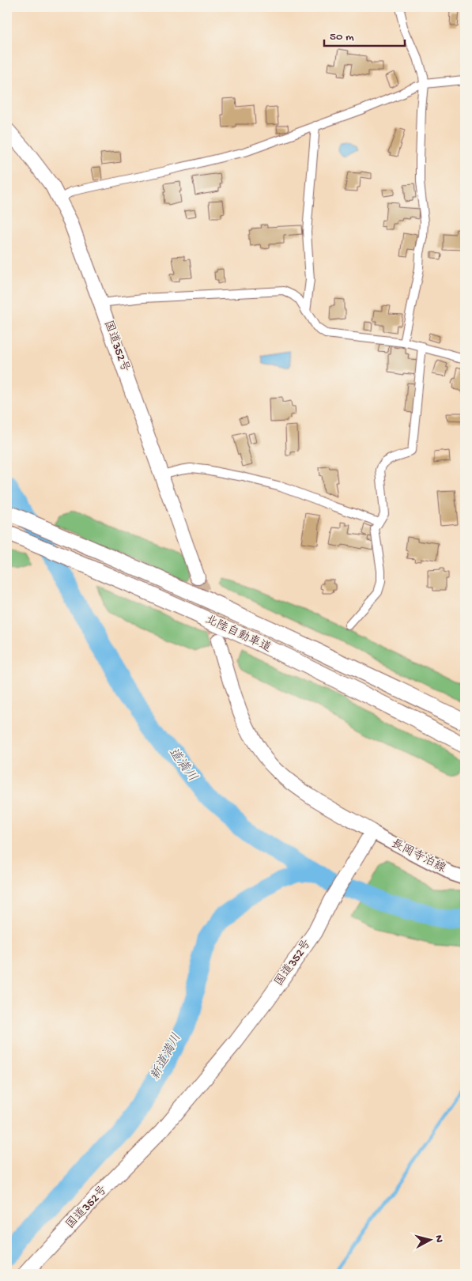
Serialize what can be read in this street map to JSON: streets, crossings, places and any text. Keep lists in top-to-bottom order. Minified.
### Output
{"streets":{"highway":["国道352号","北陸自動車道"],"main road":["長岡寺泊線"]},"crossings":[["国道352号","長岡寺泊線"]],"water":["道満川","新道満川"],"scale_bar":"50 m","north":"right"}
